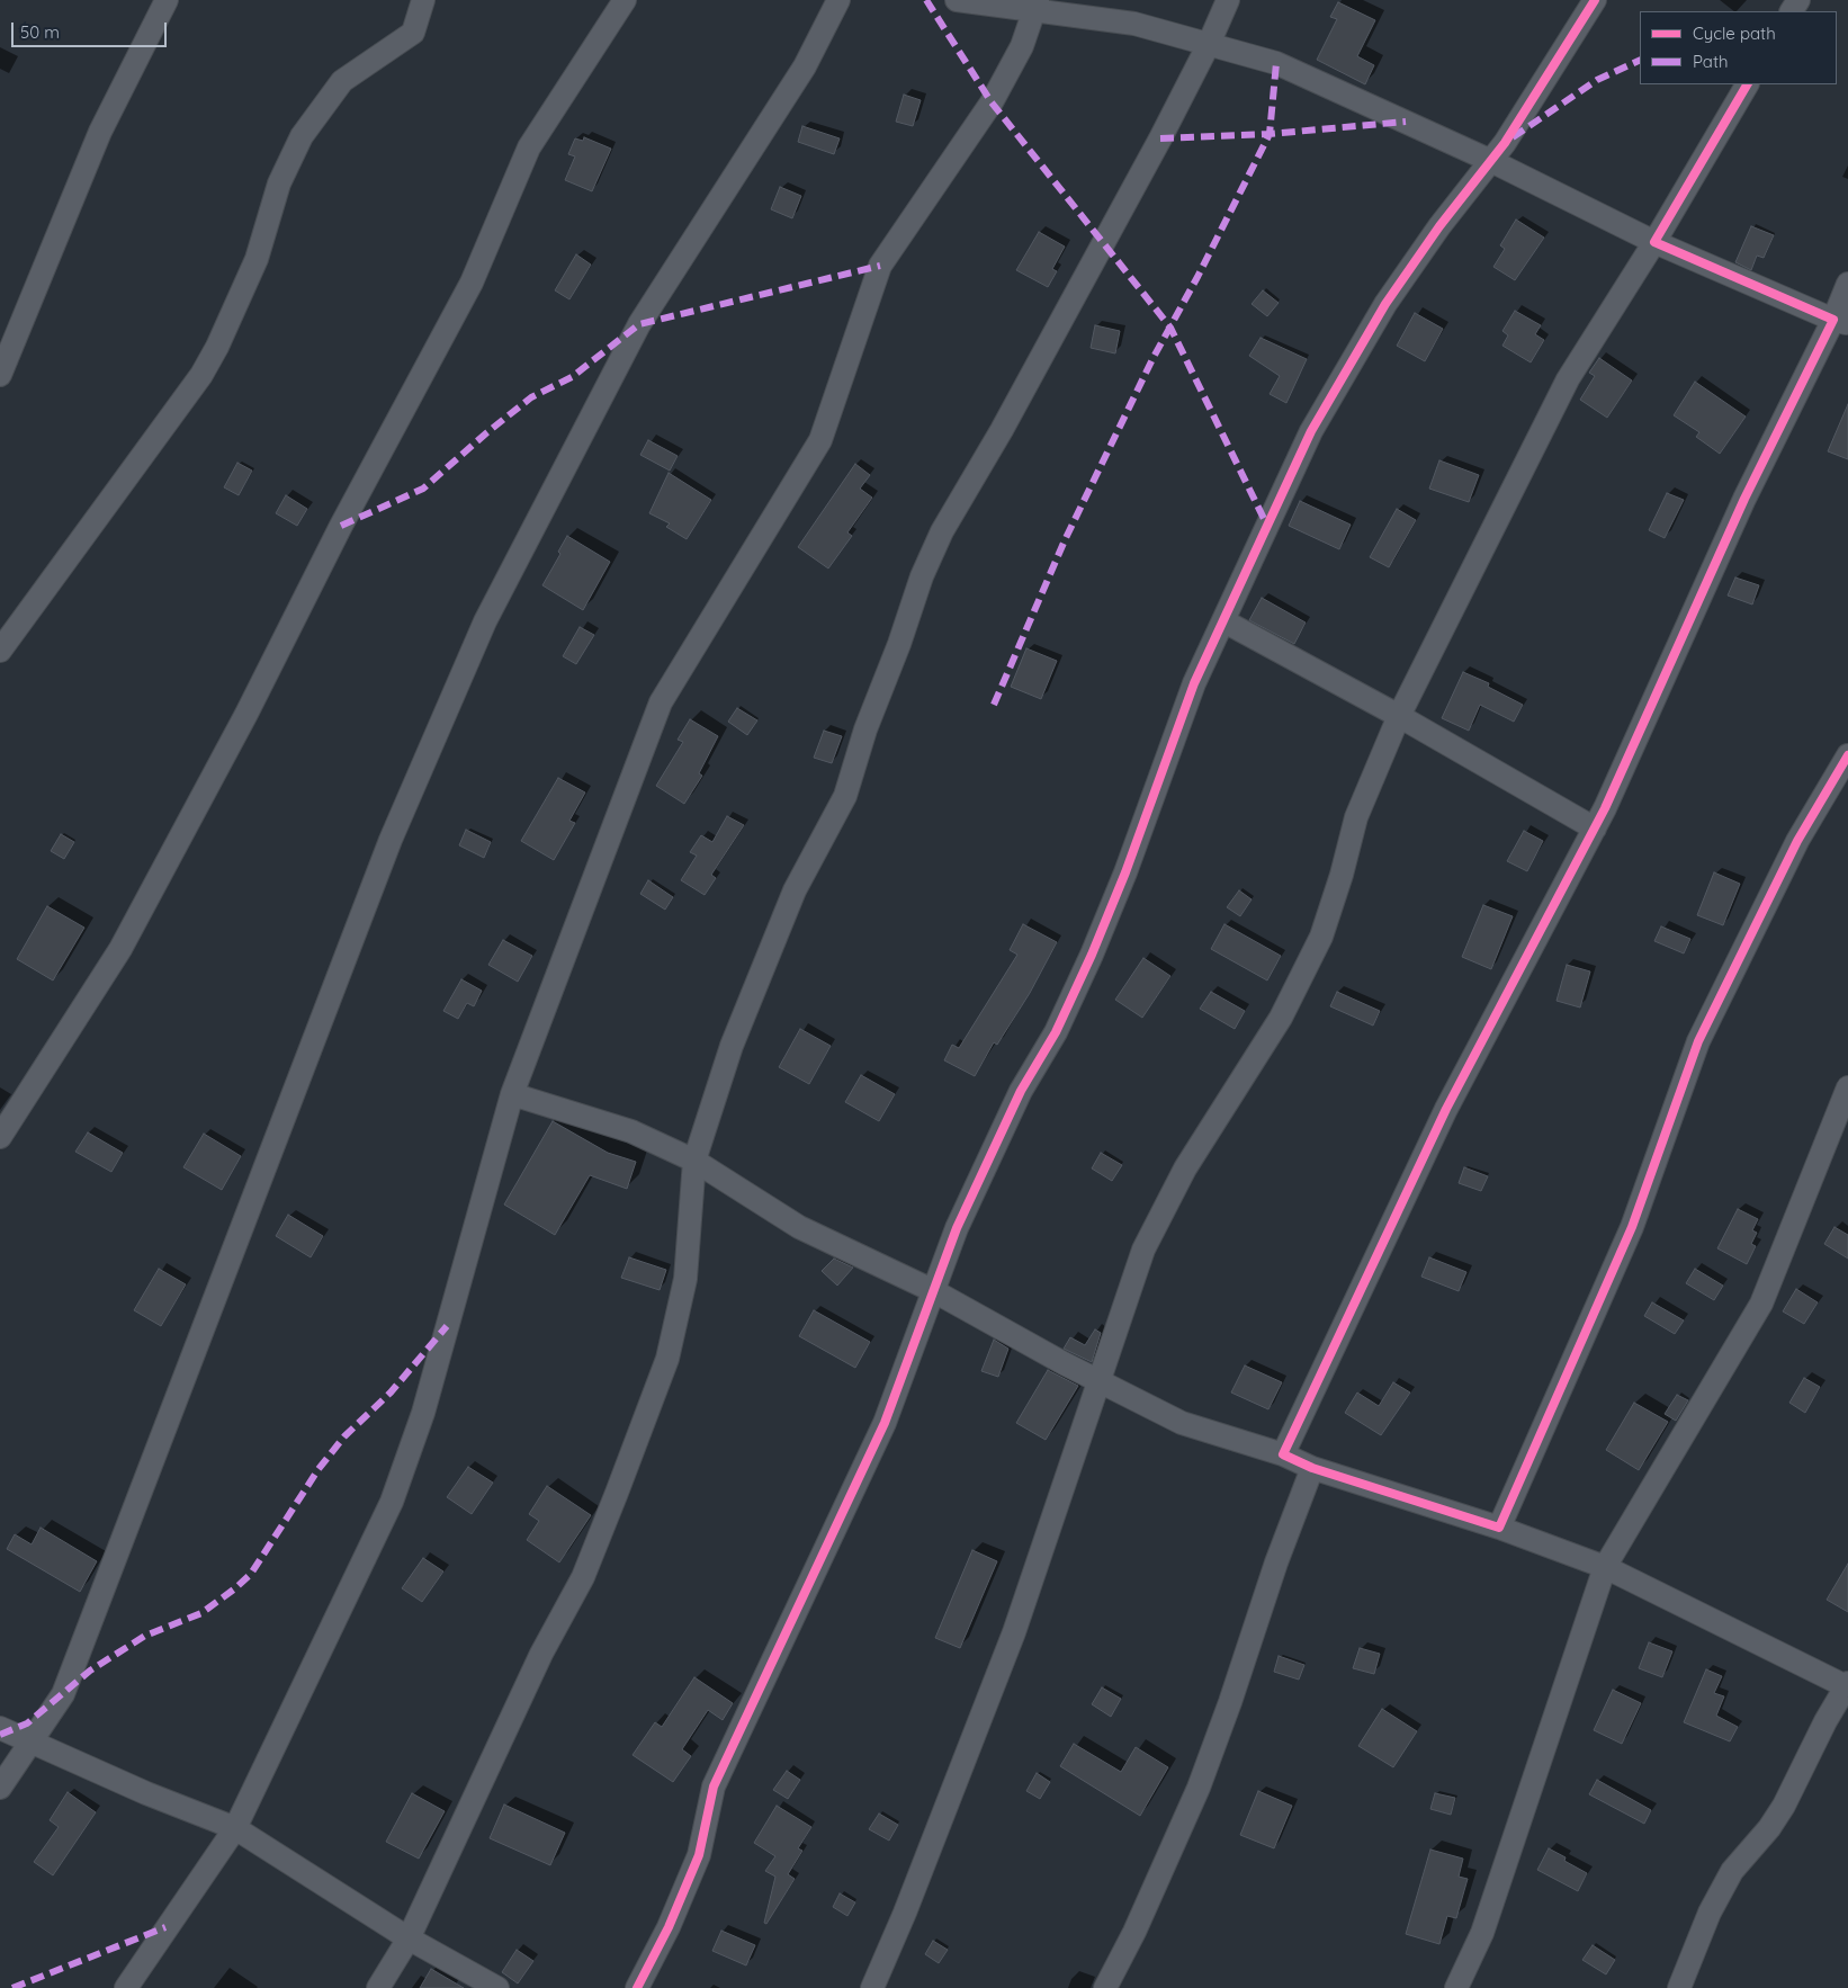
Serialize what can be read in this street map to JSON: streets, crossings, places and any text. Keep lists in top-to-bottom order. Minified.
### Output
{"legend":["Cycle path","Path"],"scale_bar":"50 m"}
